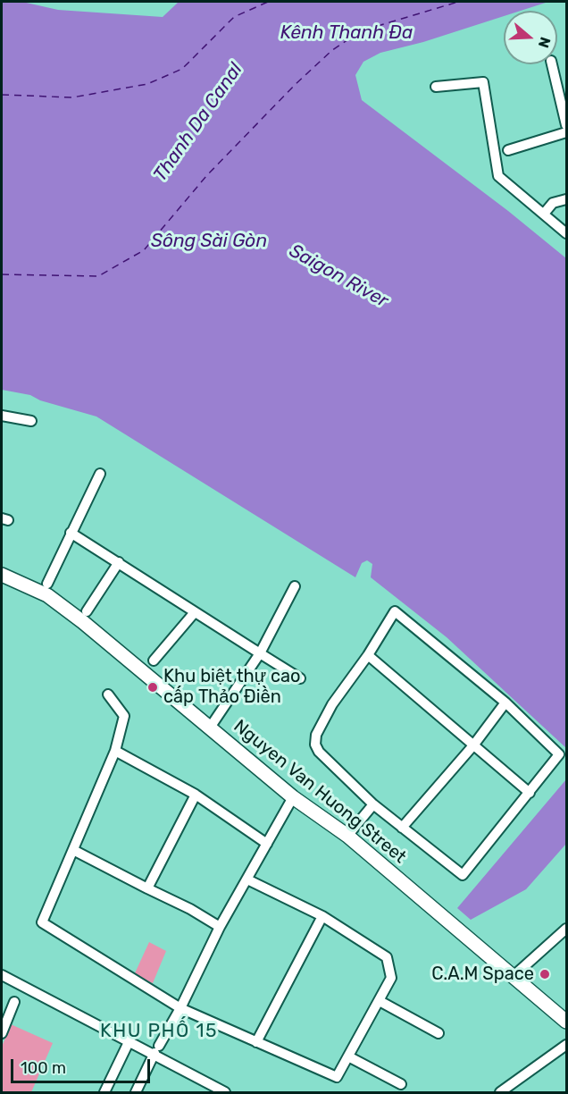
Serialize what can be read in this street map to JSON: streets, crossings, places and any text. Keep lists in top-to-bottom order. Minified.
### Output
{"streets":{"main road":["Nguyen Van Huong Street"]},"districts":["KHU PHỐ 15"],"water":["Kênh Thanh Đa","Thanh Da Canal","Sông Sài Gòn","Saigon River"],"places":["Khu biệt thự cao cấp Thảo Điền","C.A.M Space"],"scale_bar":"100 m","north":"right"}
